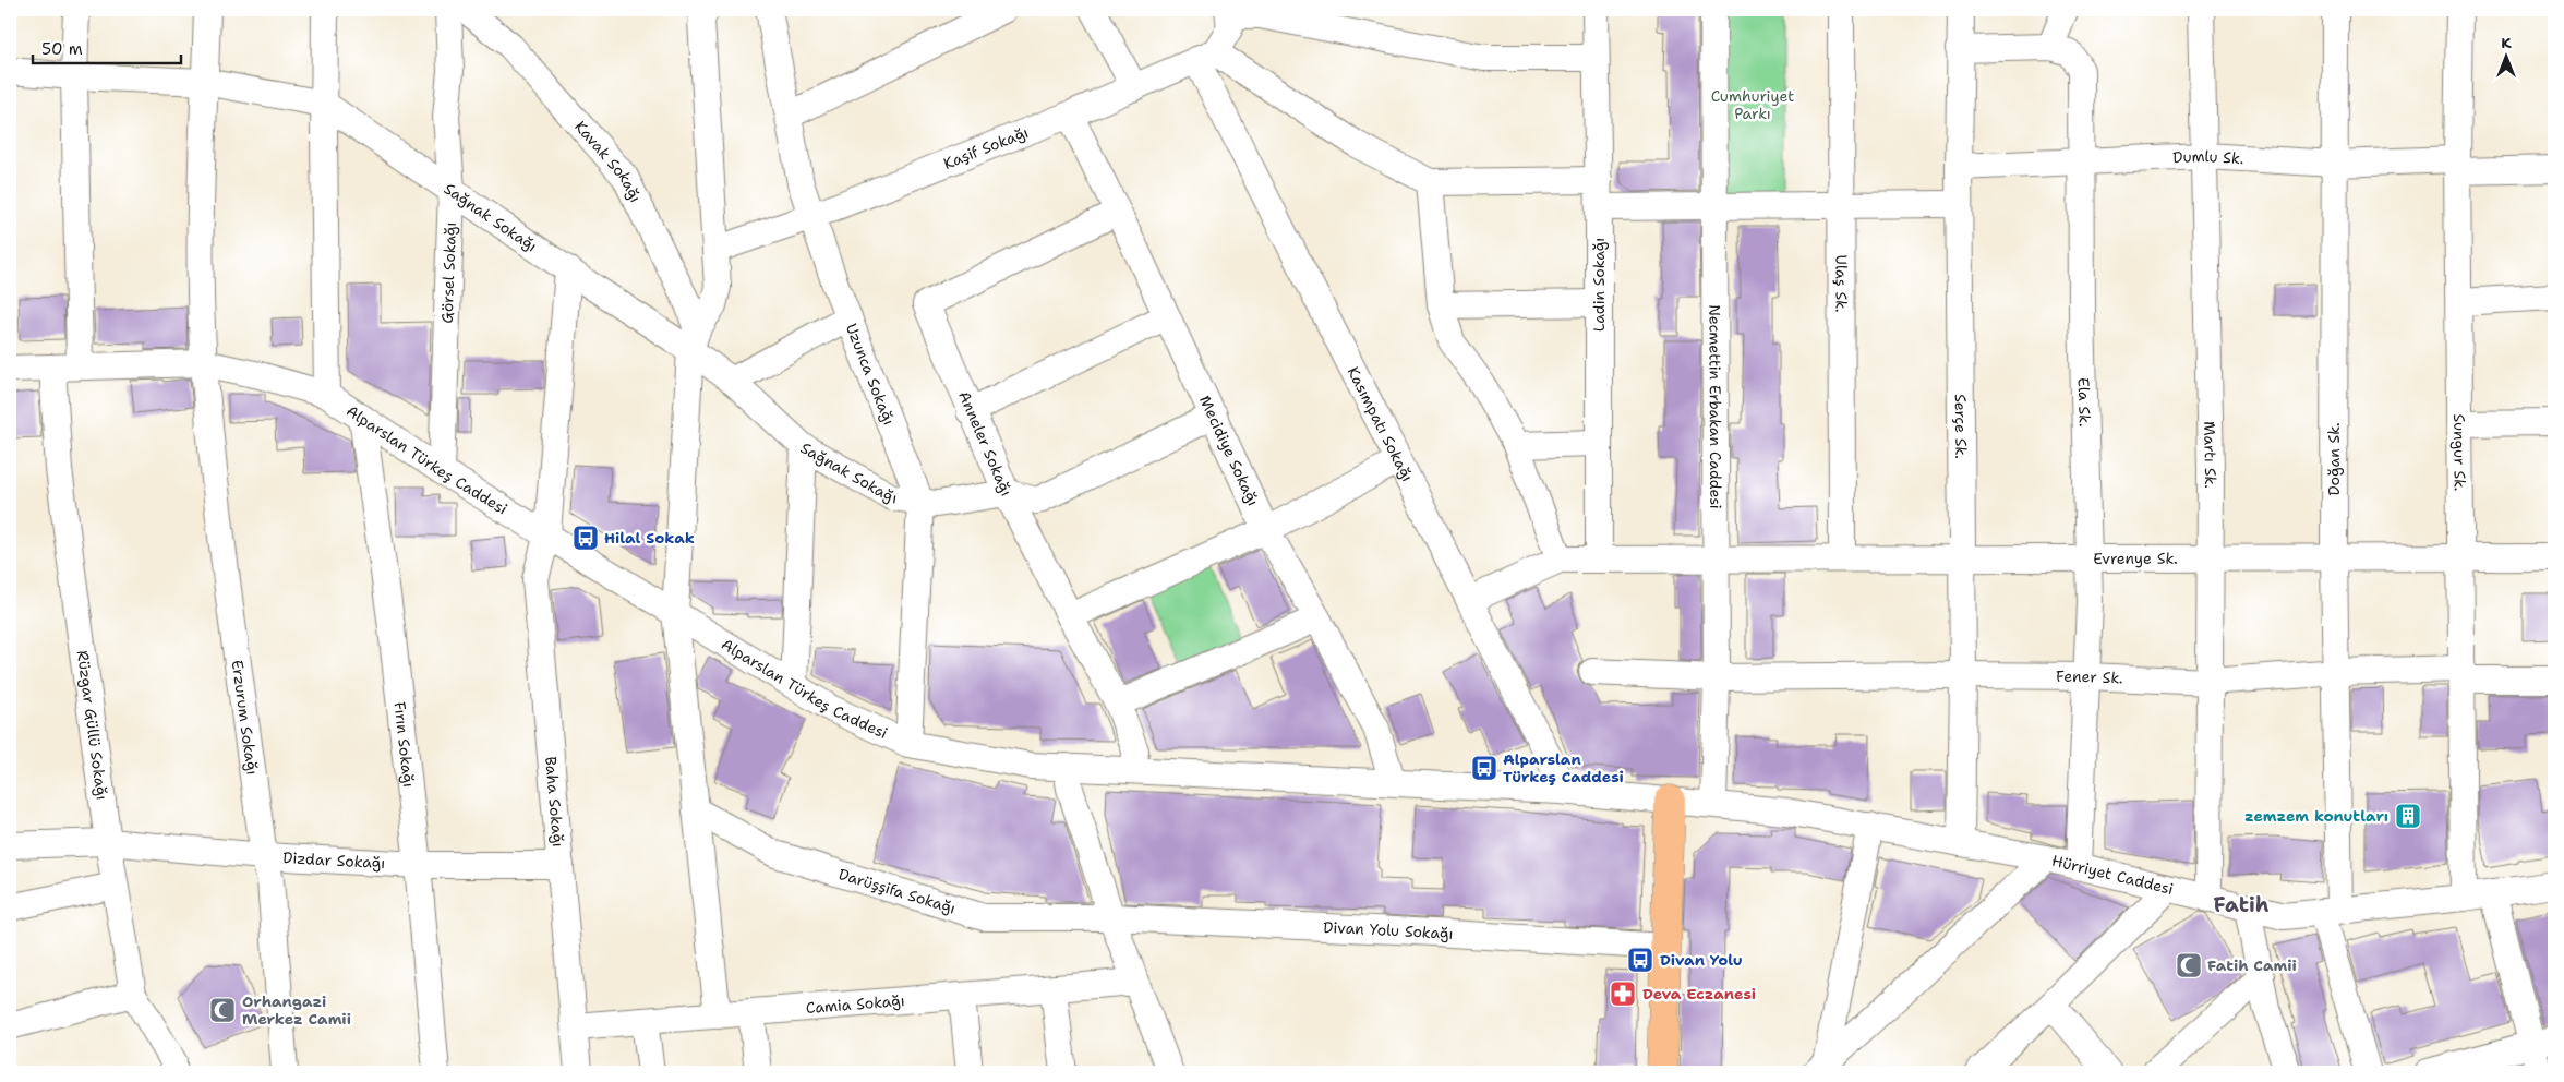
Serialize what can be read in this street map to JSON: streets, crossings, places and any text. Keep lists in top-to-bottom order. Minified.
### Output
{"streets":{"street":["Kaşif Sokağı","Dumlu Sk.","Kavak Sokağı","Sağnak Sokağı","Görsel Sokağı","Ladin Sokağı","Ulaş Sk.","Uzunca Sokağı","Ela Sk.","Necmettin Erbakan Caddesi","Kasımpatı Sokağı","Serçe Sk.","Anneler Sokağı","Mecidiye Sokağı","Martı Sk.","Sungur Sk.","Alparslan Türkeş Caddesi","Doğan Sk.","Evrenye Sk.","Fener Sk.","Erzurum Sokağı","Rüzgar Güllü Sokağı","Fırın Sokağı","Baha Sokağı","Dizdar Sokağı","Hürriyet Caddesi","Darüşşifa Sokağı","Divan Yolu Sokağı","Camia Sokağı"]},"crossings":[["Kaşif Sokağı","Uzunca Sokağı"],["Kaşif Sokağı","Kasımpatı Sokağı"],["Kaşif Sokağı","Mecidiye Sokağı"],["Dumlu Sk.","Ela Sk."],["Dumlu Sk.","Serçe Sk."],["Dumlu Sk.","Martı Sk."],["Dumlu Sk.","Sungur Sk."],["Dumlu Sk.","Doğan Sk."],["Kavak Sokağı","Sağnak Sokağı"],["Sağnak Sokağı","Görsel Sokağı"],["Sağnak Sokağı","Uzunca Sokağı"],["Sağnak Sokağı","Anneler Sokağı"],["Sağnak Sokağı","Erzurum Sokağı"],["Sağnak Sokağı","Baha Sokağı"],["Görsel Sokağı","Alparslan Türkeş Caddesi"],["Ladin Sokağı","Evrenye Sk."],["Ulaş Sk.","Evrenye Sk."],["Uzunca Sokağı","Alparslan Türkeş Caddesi"],["Ela Sk.","Serçe Sk."],["Ela Sk.","Evrenye Sk."],["Ela Sk.","Fener Sk."],["Ela Sk.","Hürriyet Caddesi"],["Necmettin Erbakan Caddesi","Evrenye Sk."],["Necmettin Erbakan Caddesi","Fener Sk."],["Necmettin Erbakan Caddesi","Hürriyet Caddesi"],["Kasımpatı Sokağı","Alparslan Türkeş Caddesi"],["Serçe Sk.","Evrenye Sk."],["Serçe Sk.","Fener Sk."],["Serçe Sk.","Hürriyet Caddesi"],["Anneler Sokağı","Mecidiye Sokağı"],["Anneler Sokağı","Alparslan Türkeş Caddesi"],["Mecidiye Sokağı","Alparslan Türkeş Caddesi"],["Martı Sk.","Evrenye Sk."],["Martı Sk.","Fener Sk."],["Martı Sk.","Hürriyet Caddesi"],["Sungur Sk.","Evrenye Sk."],["Sungur Sk.","Fener Sk."],["Sungur Sk.","Hürriyet Caddesi"],["Alparslan Türkeş Caddesi","Erzurum Sokağı"],["Alparslan Türkeş Caddesi","Rüzgar Güllü Sokağı"],["Alparslan Türkeş Caddesi","Fırın Sokağı"],["Alparslan Türkeş Caddesi","Baha Sokağı"],["Alparslan Türkeş Caddesi","Hürriyet Caddesi"],["Doğan Sk.","Evrenye Sk."],["Doğan Sk.","Fener Sk."],["Doğan Sk.","Hürriyet Caddesi"],["Erzurum Sokağı","Dizdar Sokağı"],["Rüzgar Güllü Sokağı","Dizdar Sokağı"],["Fırın Sokağı","Dizdar Sokağı"],["Baha Sokağı","Dizdar Sokağı"],["Baha Sokağı","Camia Sokağı"],["Darüşşifa Sokağı","Divan Yolu Sokağı"]],"districts":["Fatih"],"parks":["Cumhuriyet Parkı"],"places":{"bus stop":["Hilal Sokak","Alparslan Türkeş Caddesi","Divan Yolu"],"building":["zemzem konutları"],"mosque":["Fatih Camii","Orhangazi Merkez Camii"],"pharmacy":["Deva Eczanesi"]},"scale_bar":"50 m","north":"top"}
